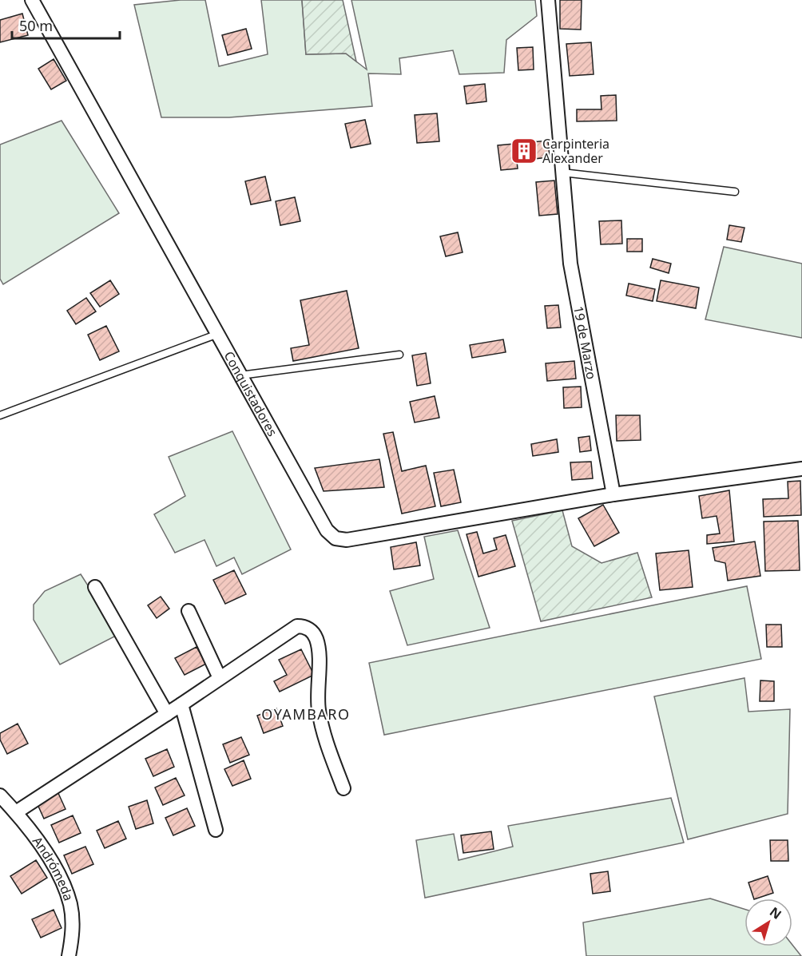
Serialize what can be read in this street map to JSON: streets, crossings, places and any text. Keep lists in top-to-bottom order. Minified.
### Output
{"streets":{"street":["19 de Marzo","Conquistadores","Andrómeda"]},"crossings":[["19 de Marzo","Conquistadores"]],"districts":["OYAMBARO"],"places":{"building":["Carpinteria Alexander"]},"scale_bar":"50 m","north":"top right"}
